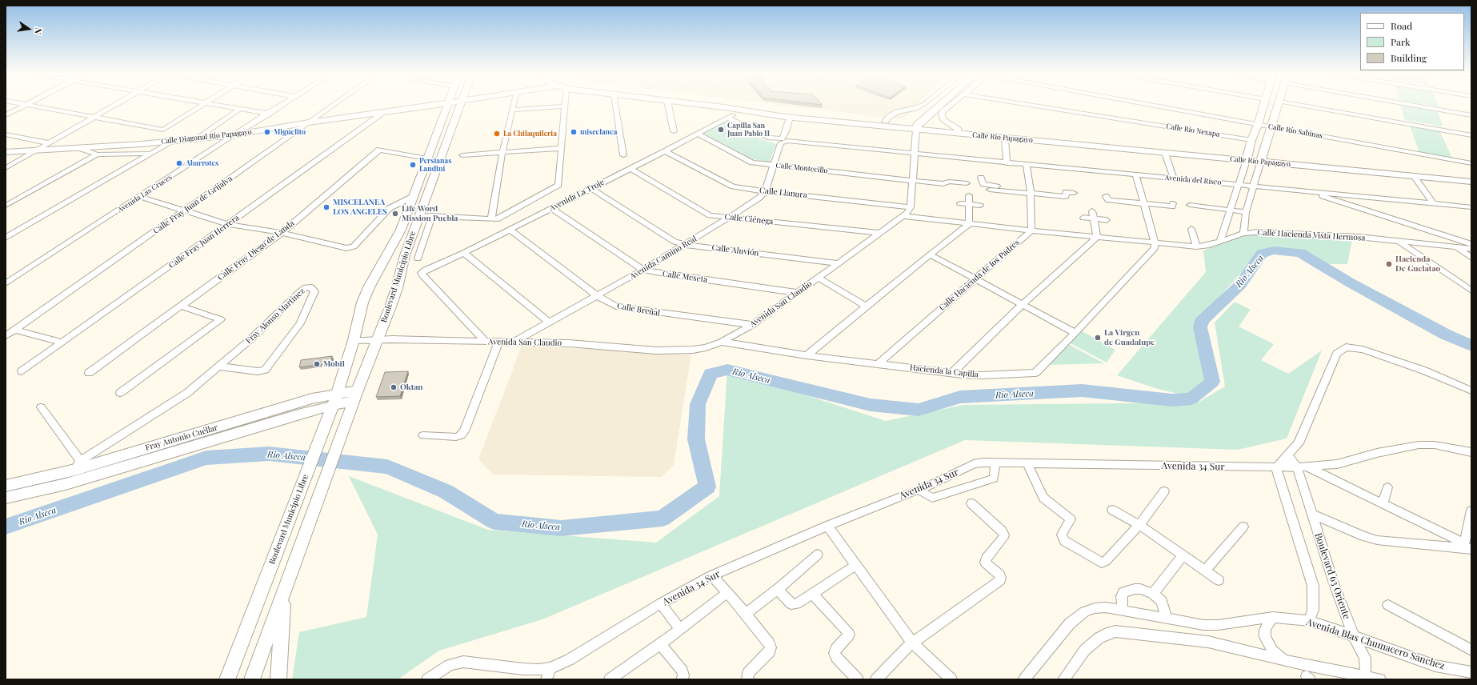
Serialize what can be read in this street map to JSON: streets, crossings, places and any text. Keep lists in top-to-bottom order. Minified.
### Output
{"streets":{"main road":["Calle Diagonal Río Papagayo","Calle Río Papagayo","Boulevard Municipio Libre","Fray Antonio Cuéllar"],"street":["Calle Río Nexapa","Calle Río Sabinas","Calle Montecillo","Avenida del Risco","Calle Llanura","Avenida Las Cruces","Avenida La Troje","Calle Fray Juan de Grijalva","Calle Ciénega","Calle Hacienda Vista Hermosa","Calle Fray Juan Herrera","Calle Fray Diego de Landa","Calle Aluvión","Avenida Camino Real","Calle Hacienda de los Padres","Calle Meseta","Avenida San Claudio","Calle Breñal","Fray Alonso Martínez","Hacienda la Capilla","Avenida 34 Sur","Boulevard 63 Oriente","Avenida Blas Chumacero Sanchez"]},"crossings":[["Calle Diagonal Río Papagayo","Avenida Las Cruces"],["Calle Diagonal Río Papagayo","Calle Fray Juan de Grijalva"],["Calle Diagonal Río Papagayo","Calle Fray Juan Herrera"],["Calle Río Papagayo","Avenida Camino Real"],["Calle Río Papagayo","Avenida San Claudio"],["Calle Montecillo","Avenida La Troje"],["Calle Montecillo","Avenida Camino Real"],["Calle Montecillo","Avenida San Claudio"],["Avenida del Risco","Avenida La Troje"],["Avenida del Risco","Avenida Camino Real"],["Avenida del Risco","Avenida San Claudio"],["Calle Llanura","Avenida La Troje"],["Calle Llanura","Avenida Camino Real"],["Calle Llanura","Avenida San Claudio"],["Avenida La Troje","Calle Ciénega"],["Avenida La Troje","Calle Aluvión"],["Avenida La Troje","Calle Meseta"],["Avenida La Troje","Avenida San Claudio"],["Avenida La Troje","Calle Breñal"],["Calle Ciénega","Avenida Camino Real"],["Calle Ciénega","Avenida San Claudio"],["Calle Hacienda Vista Hermosa","Calle Hacienda de los Padres"],["Calle Hacienda Vista Hermosa","Avenida San Claudio"],["Calle Hacienda Vista Hermosa","Hacienda la Capilla"],["Calle Fray Diego de Landa","Boulevard Municipio Libre"],["Calle Aluvión","Avenida Camino Real"],["Calle Aluvión","Avenida San Claudio"],["Avenida Camino Real","Calle Meseta"],["Avenida Camino Real","Avenida San Claudio"],["Avenida Camino Real","Calle Breñal"],["Calle Hacienda de los Padres","Hacienda la Capilla"],["Boulevard Municipio Libre","Avenida San Claudio"],["Boulevard Municipio Libre","Fray Antonio Cuéllar"],["Calle Meseta","Avenida San Claudio"],["Avenida San Claudio","Calle Breñal"],["Avenida San Claudio","Hacienda la Capilla"],["Avenida 34 Sur","Boulevard 63 Oriente"],["Boulevard 63 Oriente","Avenida Blas Chumacero Sanchez"]],"water":["Rio Alseca"],"places":["Capilla San Juan Pablo II","Miguelito","miscelanea","La Chilaquileria","Abarrotes","Persianas Landini","MISCELANEA LOS ANGELES","Life Word Mission Puebla","Hacienda De Guelatao","La Virgen de Guadalupe","Mobil","Oktan"],"legend":["Road","Park","Building"],"north":"right"}
